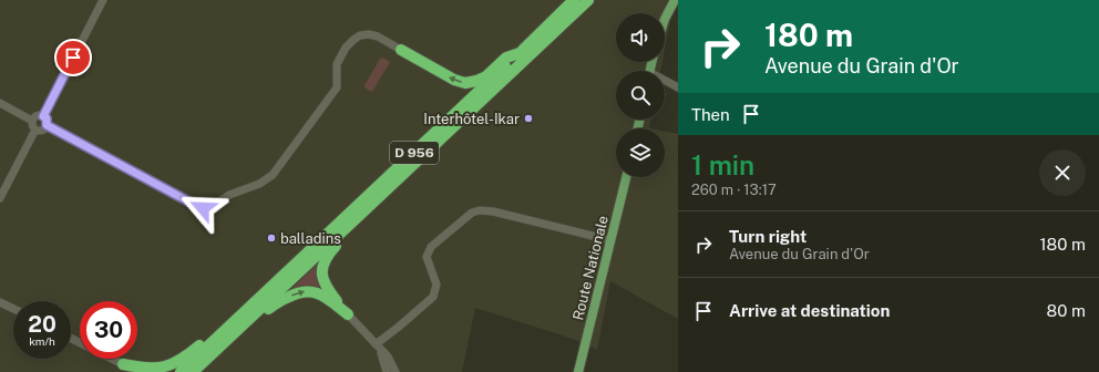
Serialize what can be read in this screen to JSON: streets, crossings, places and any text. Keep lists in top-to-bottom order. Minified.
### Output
{"streets":{"highway":["D 956"],"main road":["Route Nationale"]},"places":["Interhôtel-Ikar","balladins"],"page":{"turn":["180 m","Avenue du Grain d'Or"],"then":"Then","heading":["1 min","260 m · 13:17"],"list":[{"name":"Turn right","note":"Avenue du Grain d'Or","value":"180 m"},{"name":"Arrive at destination","value":"80 m"}],"speed":"20 km/h","limit":"30"}}
